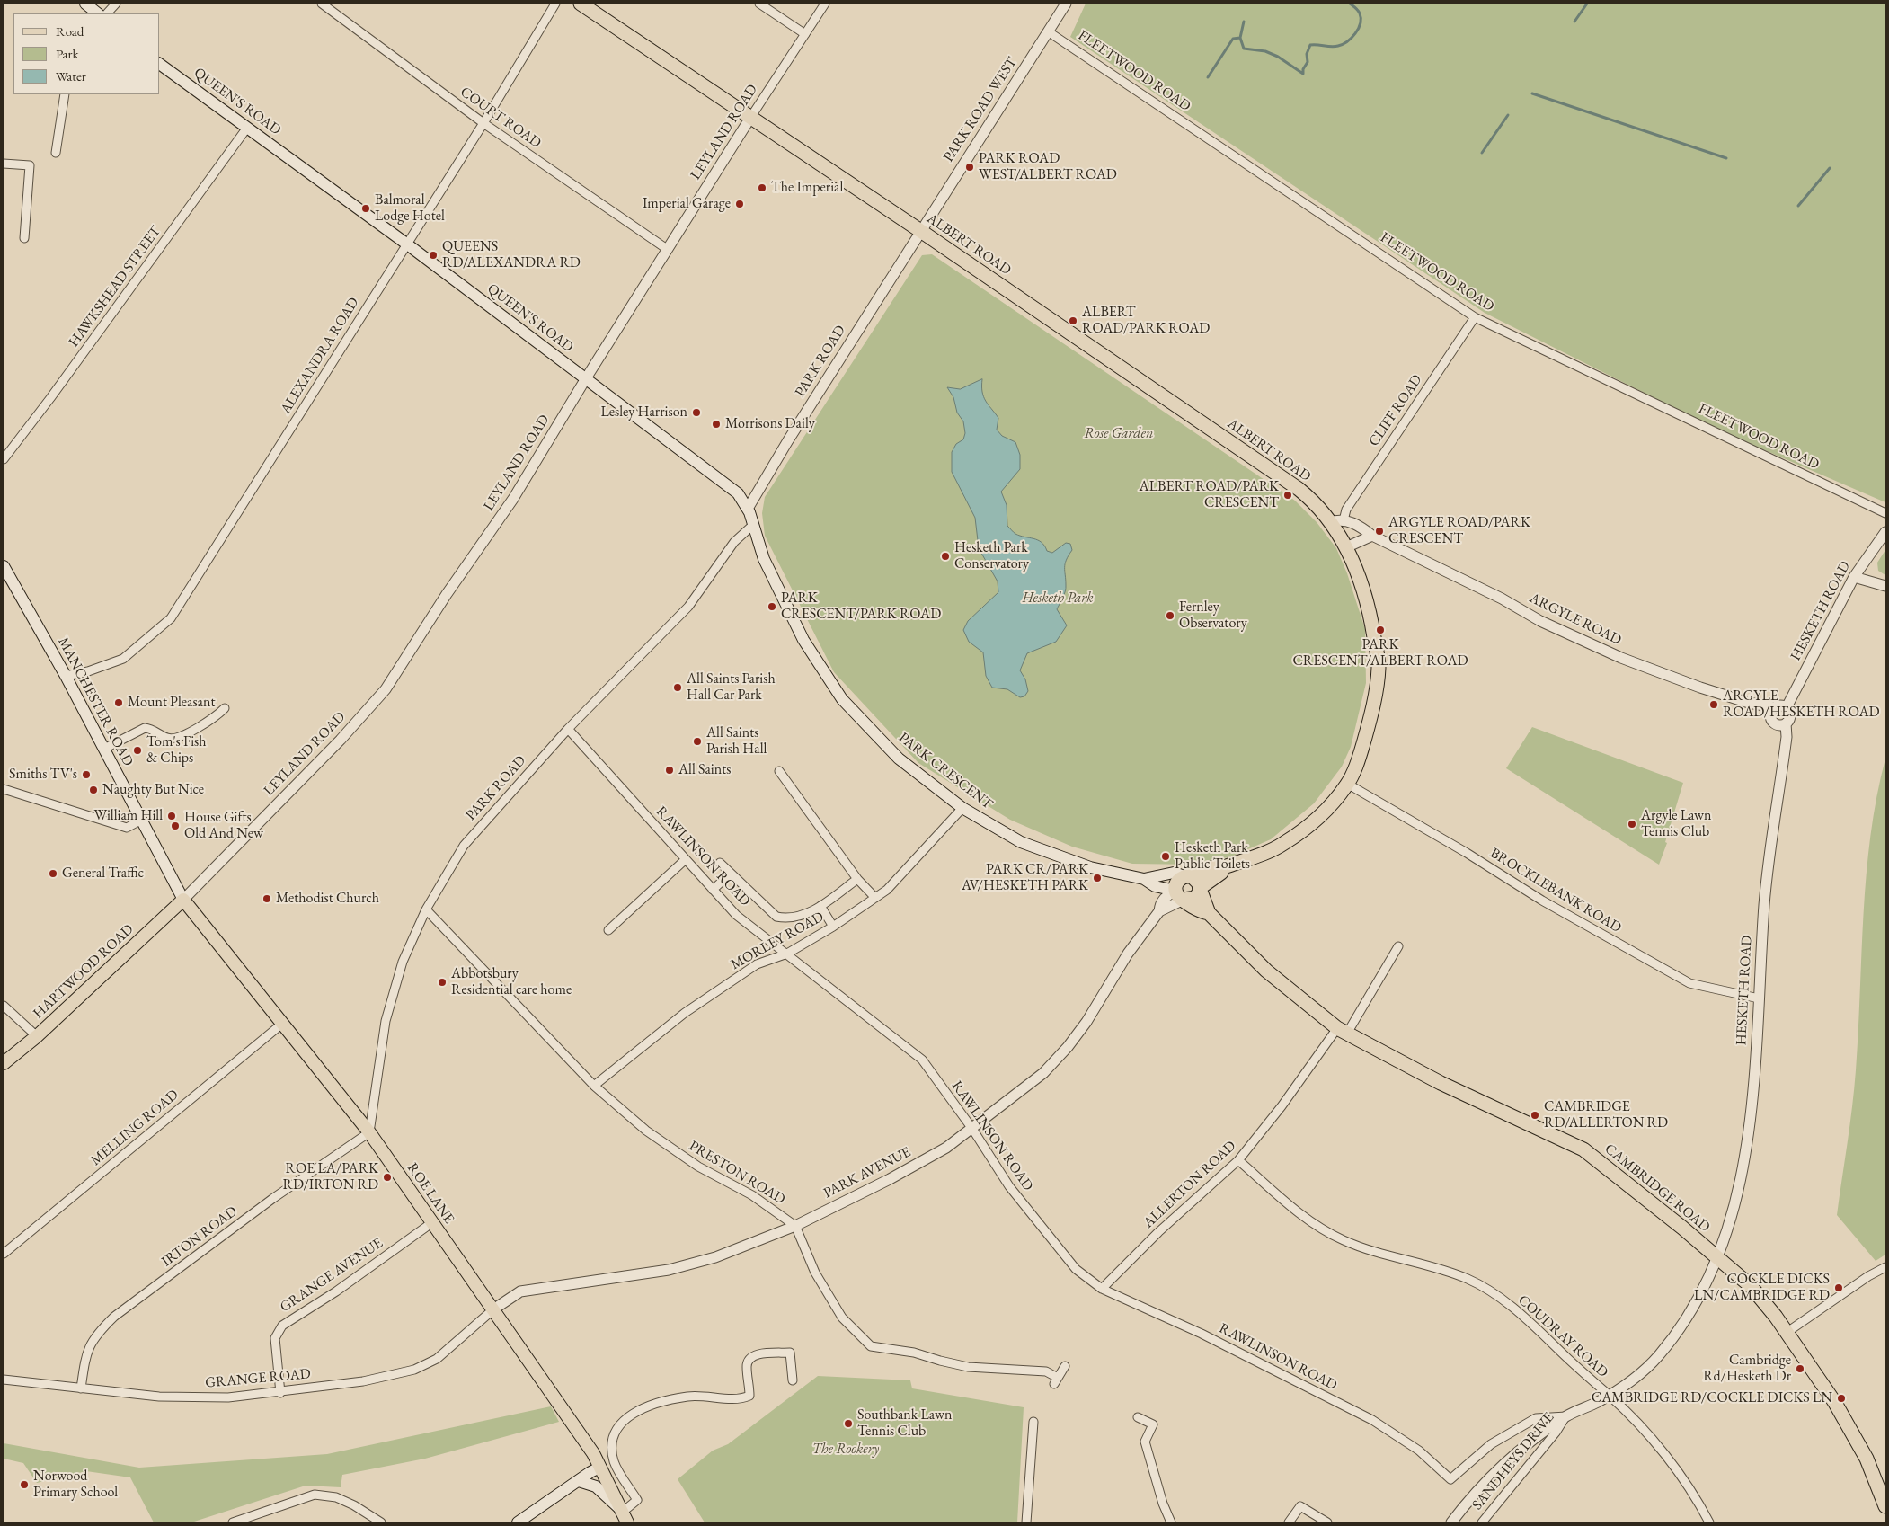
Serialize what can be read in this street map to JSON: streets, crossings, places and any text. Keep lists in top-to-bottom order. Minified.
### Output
{"streets":{"highway":["ALBERT ROAD","PARK CRESCENT","CAMBRIDGE ROAD"],"main road":["QUEEN'S ROAD","MANCHESTER ROAD","HARTWOOD ROAD","ROE LANE"],"street":["FLEETWOOD ROAD","PARK ROAD WEST","COURT ROAD","LEYLAND ROAD","HAWKSHEAD STREET","ALEXANDRA ROAD","PARK ROAD","CLIFF ROAD","HESKETH ROAD","ARGYLE ROAD","RAWLINSON ROAD","BROCKLEBANK ROAD","MORLEY ROAD","MELLING ROAD","PRESTON ROAD","PARK AVENUE","ALLERTON ROAD","IRTON ROAD","GRANGE AVENUE","COUDRAY ROAD","GRANGE ROAD","SANDHEYS DRIVE"]},"crossings":[["FLEETWOOD ROAD","PARK ROAD WEST"],["FLEETWOOD ROAD","CLIFF ROAD"],["QUEEN'S ROAD","LEYLAND ROAD"],["QUEEN'S ROAD","HAWKSHEAD STREET"],["QUEEN'S ROAD","ALEXANDRA ROAD"],["QUEEN'S ROAD","PARK ROAD"],["QUEEN'S ROAD","PARK CRESCENT"],["PARK ROAD WEST","ALBERT ROAD"],["PARK ROAD WEST","PARK ROAD"],["COURT ROAD","LEYLAND ROAD"],["COURT ROAD","ALEXANDRA ROAD"],["LEYLAND ROAD","ALBERT ROAD"],["LEYLAND ROAD","MANCHESTER ROAD"],["LEYLAND ROAD","HARTWOOD ROAD"],["LEYLAND ROAD","ROE LANE"],["ALBERT ROAD","PARK ROAD"],["ALBERT ROAD","CLIFF ROAD"],["ALBERT ROAD","ARGYLE ROAD"],["ALBERT ROAD","PARK CRESCENT"],["ALEXANDRA ROAD","MANCHESTER ROAD"],["PARK ROAD","RAWLINSON ROAD"],["PARK ROAD","PRESTON ROAD"],["PARK ROAD","ROE LANE"],["PARK ROAD","IRTON ROAD"],["CLIFF ROAD","ARGYLE ROAD"],["CLIFF ROAD","PARK CRESCENT"],["HESKETH ROAD","ARGYLE ROAD"],["HESKETH ROAD","RAWLINSON ROAD"],["HESKETH ROAD","BROCKLEBANK ROAD"],["HESKETH ROAD","CAMBRIDGE ROAD"],["HESKETH ROAD","COUDRAY ROAD"],["HESKETH ROAD","SANDHEYS DRIVE"],["ARGYLE ROAD","PARK CRESCENT"],["MANCHESTER ROAD","HARTWOOD ROAD"],["MANCHESTER ROAD","ROE LANE"],["PARK CRESCENT","BROCKLEBANK ROAD"],["PARK CRESCENT","MORLEY ROAD"],["PARK CRESCENT","PARK AVENUE"],["PARK CRESCENT","CAMBRIDGE ROAD"],["RAWLINSON ROAD","MORLEY ROAD"],["RAWLINSON ROAD","PARK AVENUE"],["RAWLINSON ROAD","ALLERTON ROAD"],["RAWLINSON ROAD","SANDHEYS DRIVE"],["MORLEY ROAD","PRESTON ROAD"],["HARTWOOD ROAD","ROE LANE"],["MELLING ROAD","ROE LANE"],["PRESTON ROAD","PARK AVENUE"],["PARK AVENUE","CAMBRIDGE ROAD"],["PARK AVENUE","ROE LANE"],["PARK AVENUE","GRANGE ROAD"],["ALLERTON ROAD","CAMBRIDGE ROAD"],["ALLERTON ROAD","COUDRAY ROAD"],["ROE LANE","IRTON ROAD"],["ROE LANE","GRANGE AVENUE"],["ROE LANE","GRANGE ROAD"],["IRTON ROAD","GRANGE ROAD"],["GRANGE AVENUE","GRANGE ROAD"]],"parks":["Rose Garden","Hesketh Park","The Rookery"],"places":["PARK ROAD WEST/ALBERT ROAD","The Imperial","Imperial Garage","Balmoral Lodge Hotel","QUEENS RD/ALEXANDRA RD","ALBERT ROAD/PARK ROAD","Lesley Harrison","Morrisons Daily","ALBERT ROAD/PARK CRESCENT","ARGYLE ROAD/PARK CRESCENT","Hesketh Park Conservatory","PARK CRESCENT/PARK ROAD","Fernley Observatory","PARK CRESCENT/ALBERT ROAD","All Saints Parish Hall Car Park","Mount Pleasant","ARGYLE ROAD/HESKETH ROAD","All Saints Parish Hall","Tom's Fish & Chips","All Saints","Smiths TV's","Naughty But Nice","William Hill","Argyle Lawn Tennis Club","House Gifts Old And New","Hesketh Park Public Toilets","General Traffic","PARK CR/PARK AV/HESKETH PARK","Methodist Church","Abbotsbury Residential care home","CAMBRIDGE RD/ALLERTON RD","ROE LA/PARK RD/IRTON RD","COCKLE DICKS LN/CAMBRIDGE RD","Cambridge Rd/Hesketh Dr","CAMBRIDGE RD/COCKLE DICKS LN","Southbank Lawn Tennis Club","Norwood Primary School"],"legend":["Road","Park","Water"]}
